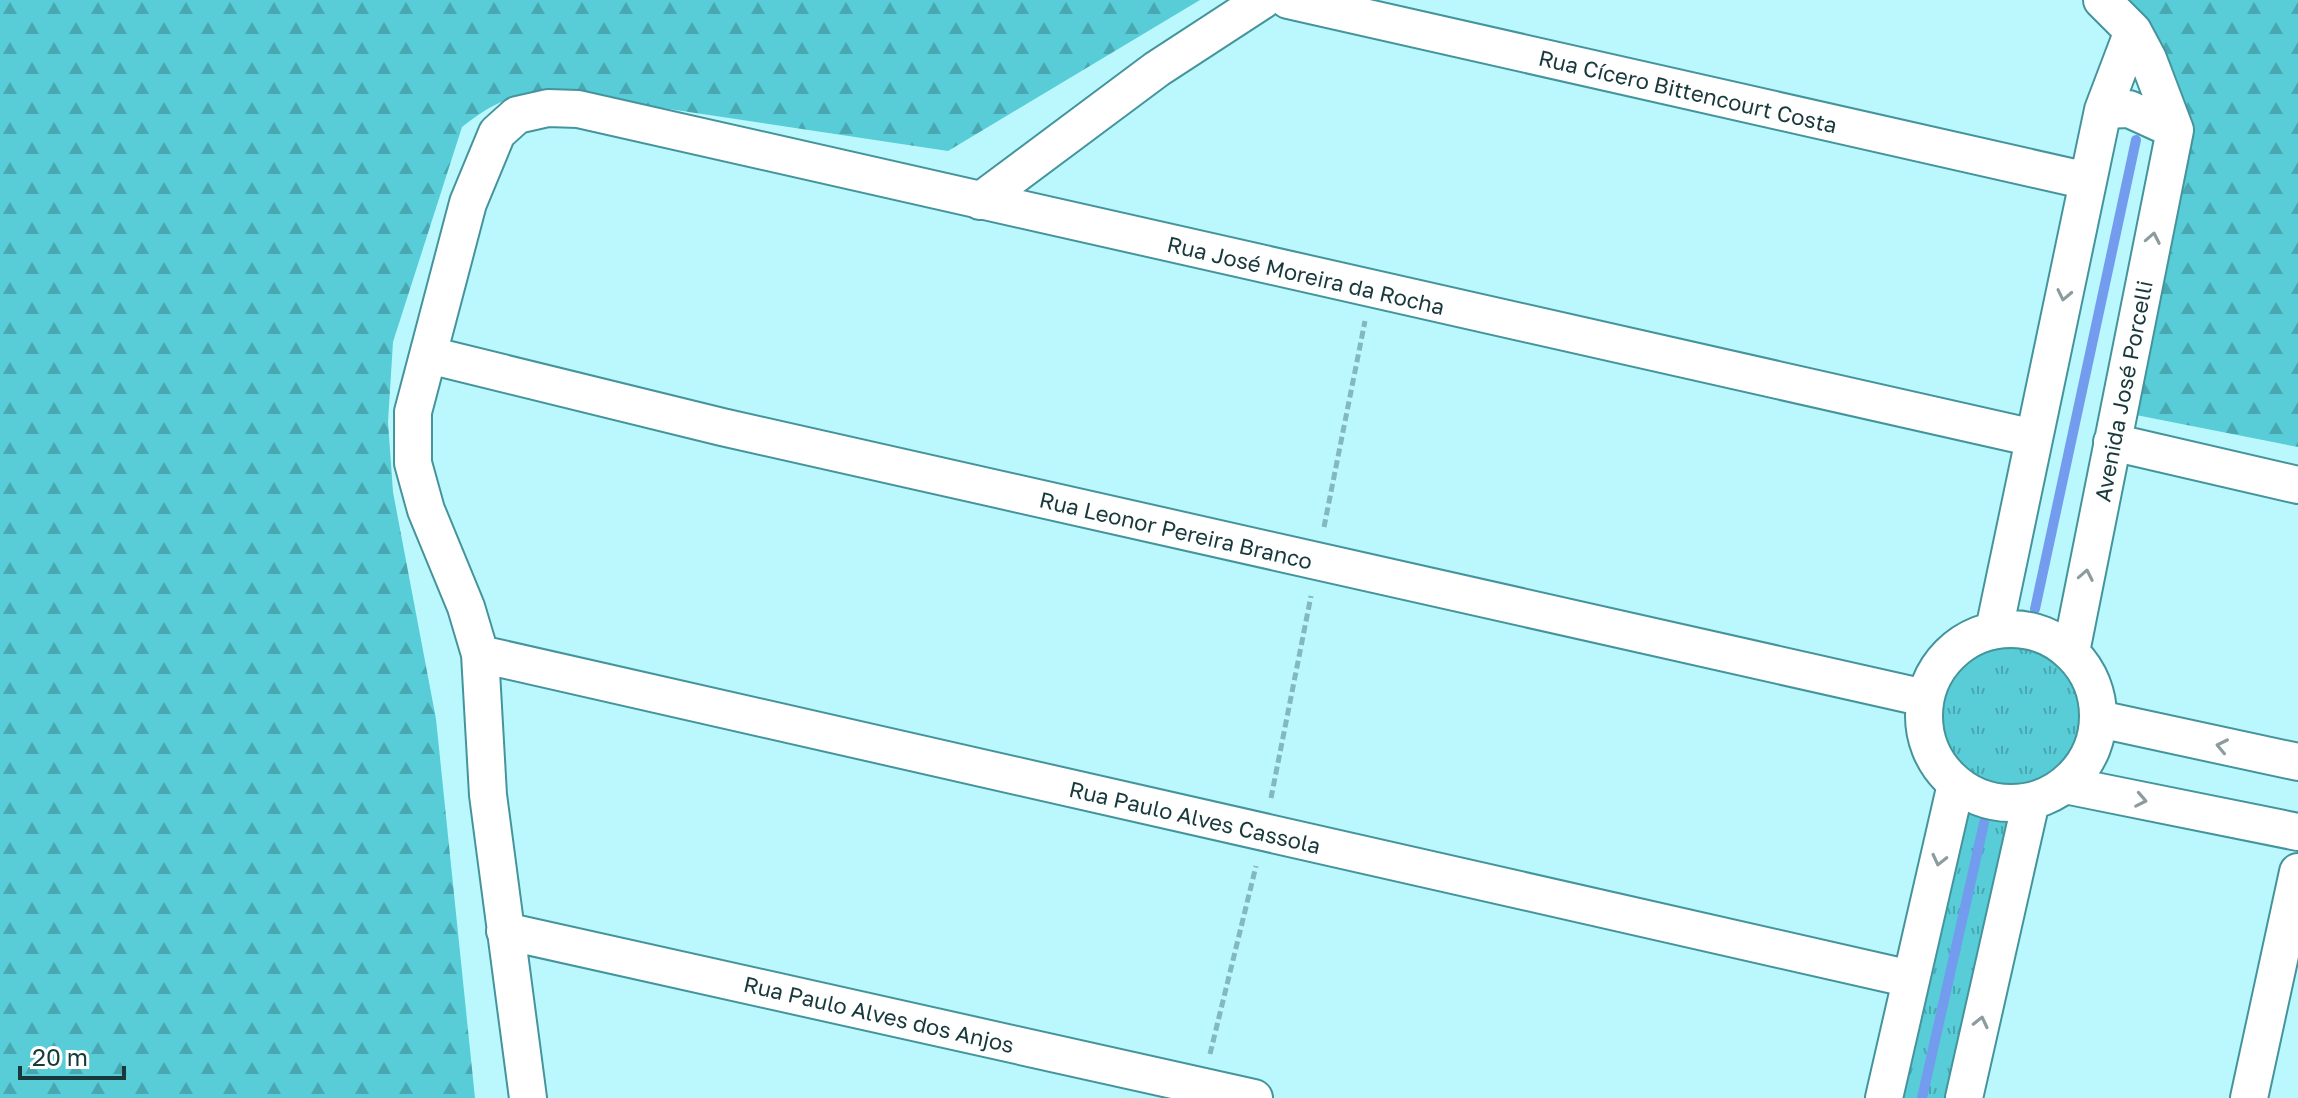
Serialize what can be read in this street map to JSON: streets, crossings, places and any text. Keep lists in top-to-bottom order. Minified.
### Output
{"streets":{"street":["Rua Cícero Bittencourt Costa","Rua José Moreira da Rocha","Avenida José Porcelli","Rua Leonor Pereira Branco","Rua Paulo Alves Cassola","Rua Paulo Alves dos Anjos"]},"crossings":[["Rua José Moreira da Rocha","Rua Leonor Pereira Branco"],["Avenida José Porcelli","Rua Leonor Pereira Branco"]],"scale_bar":"20 m"}
